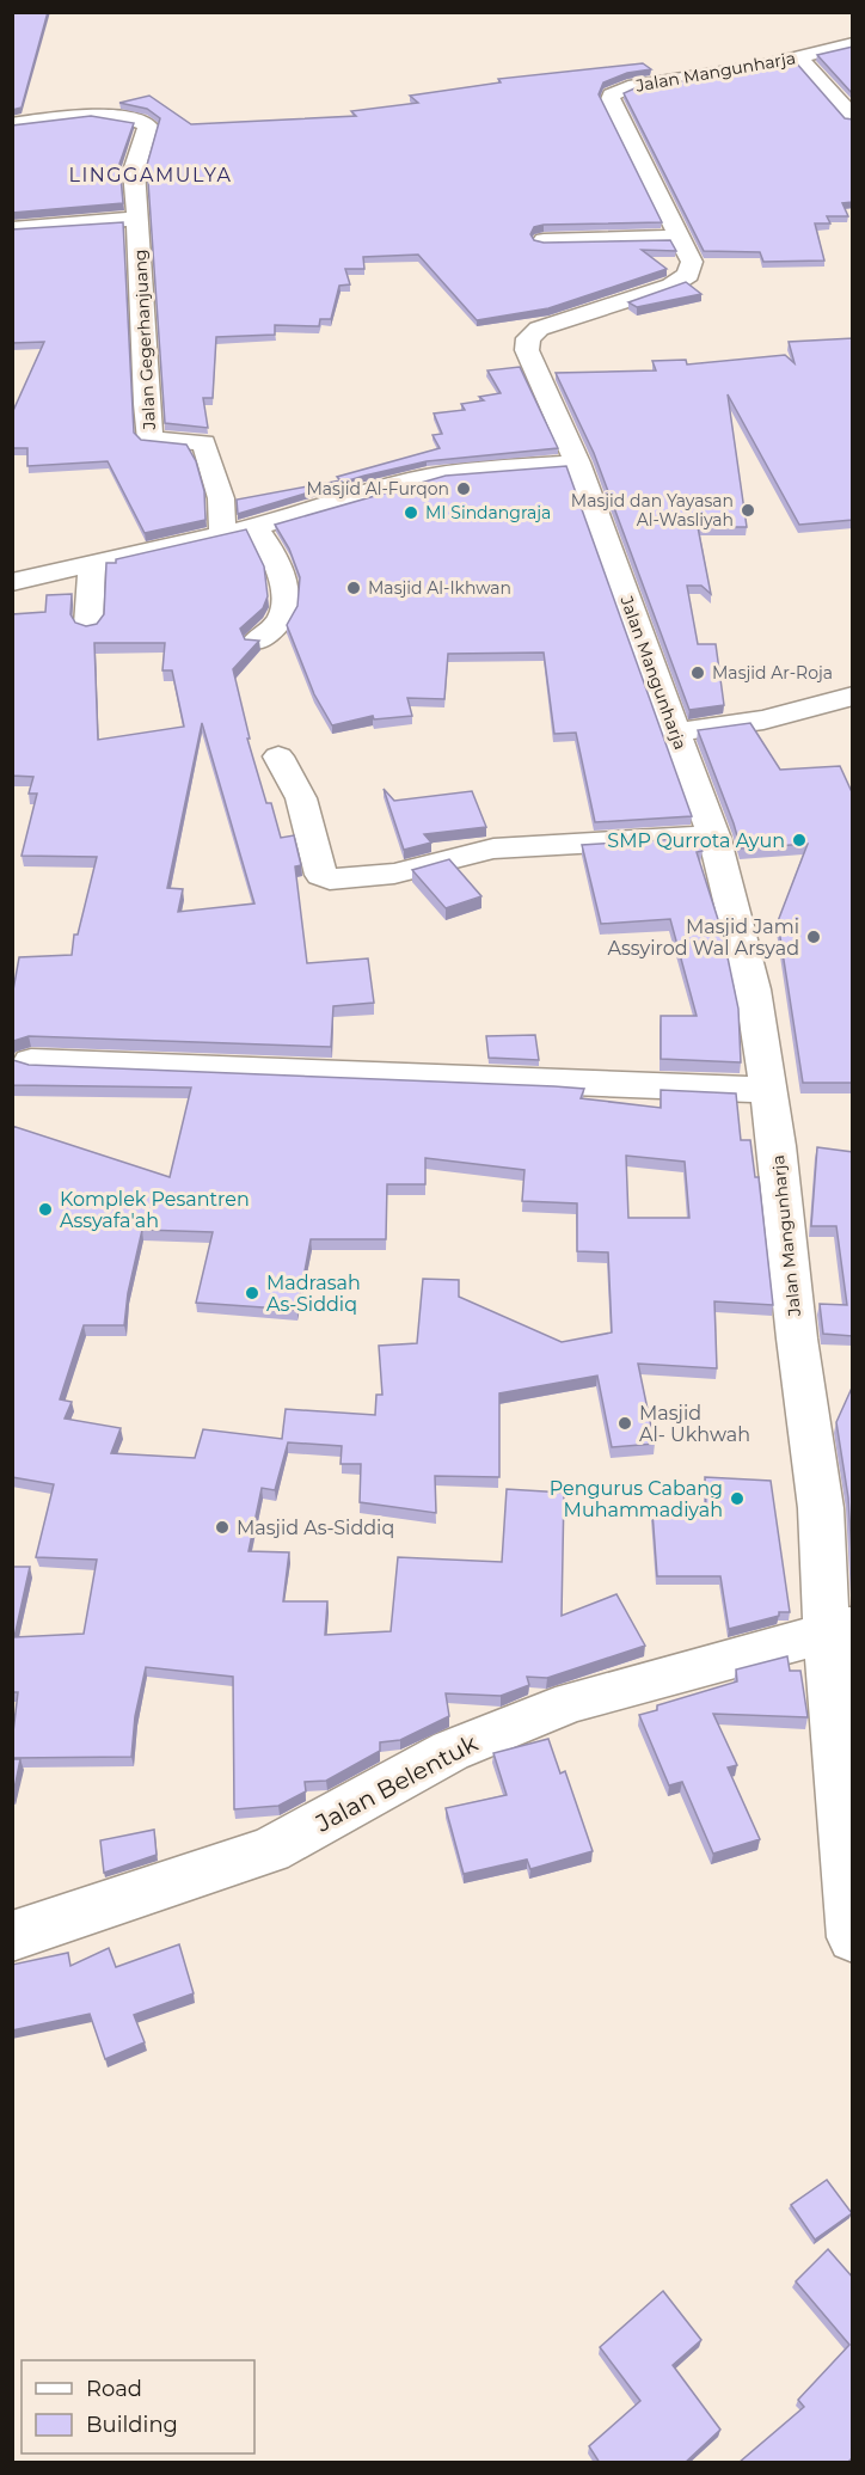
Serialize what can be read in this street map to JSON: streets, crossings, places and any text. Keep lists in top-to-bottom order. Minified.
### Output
{"streets":{"street":["Jalan Mangunharja","Jalan Gegerhanjuang","Jalan Belentuk"]},"crossings":[["Jalan Mangunharja","Jalan Belentuk"]],"districts":["LINGGAMULYA"],"places":["Masjid Al-Furqon","Masjid dan Yayasan Al-Wasliyah","MI Sindangraja","Masjid Al-Ikhwan","Masjid Ar-Roja","SMP Qurrota Ayun","Masjid Jami Assyirod Wal Arsyad","Komplek Pesantren Assyafa'ah","Madrasah As-Siddiq","Masjid Al- Ukhwah","Pengurus Cabang Muhammadiyah","Masjid As-Siddiq"],"legend":["Road","Building"]}
